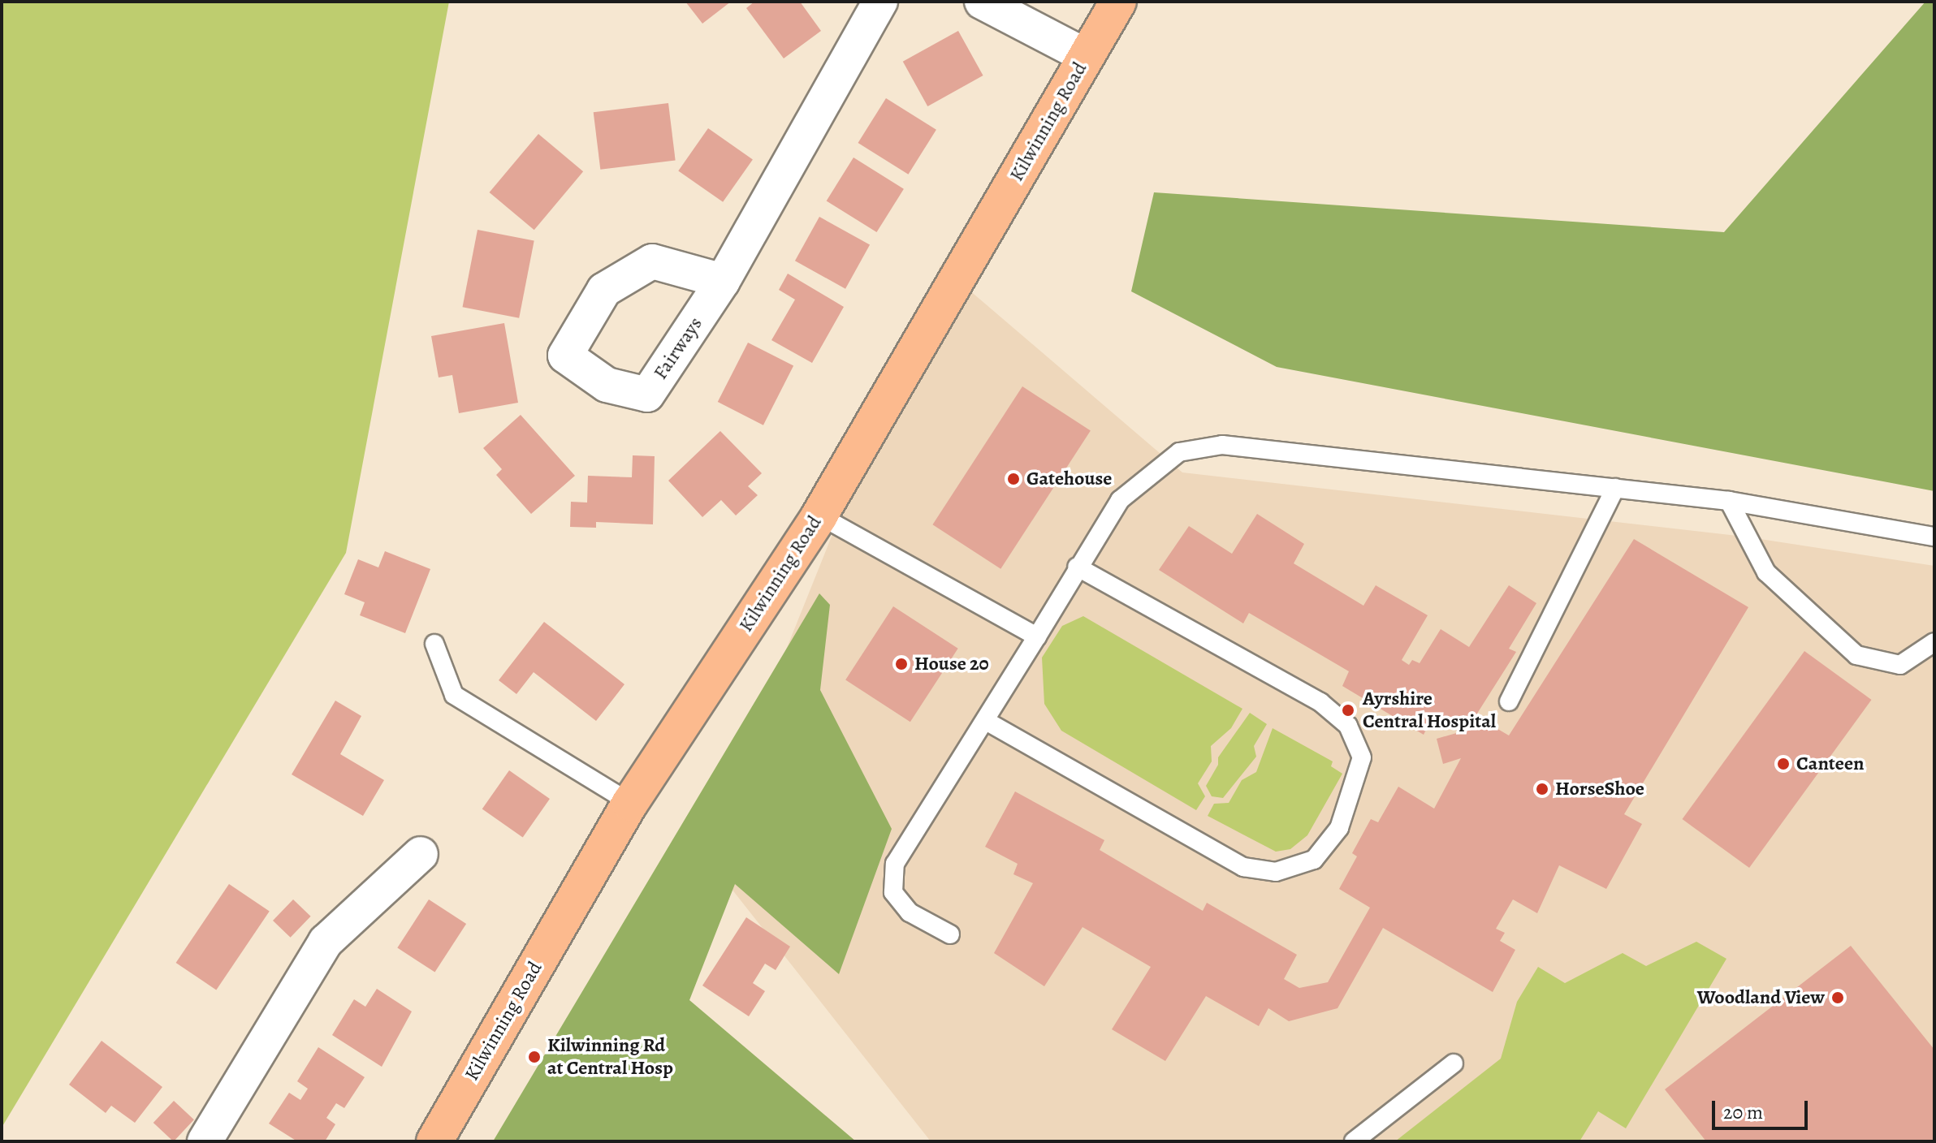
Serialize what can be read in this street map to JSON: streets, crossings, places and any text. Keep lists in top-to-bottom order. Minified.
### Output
{"streets":{"main road":["Kilwinning Road"],"street":["Fairways"]},"places":["Gatehouse","House 20","Ayrshire Central Hospital","Canteen","HorseShoe","Woodland View","Kilwinning Rd at Central Hosp"],"scale_bar":"20 m"}
